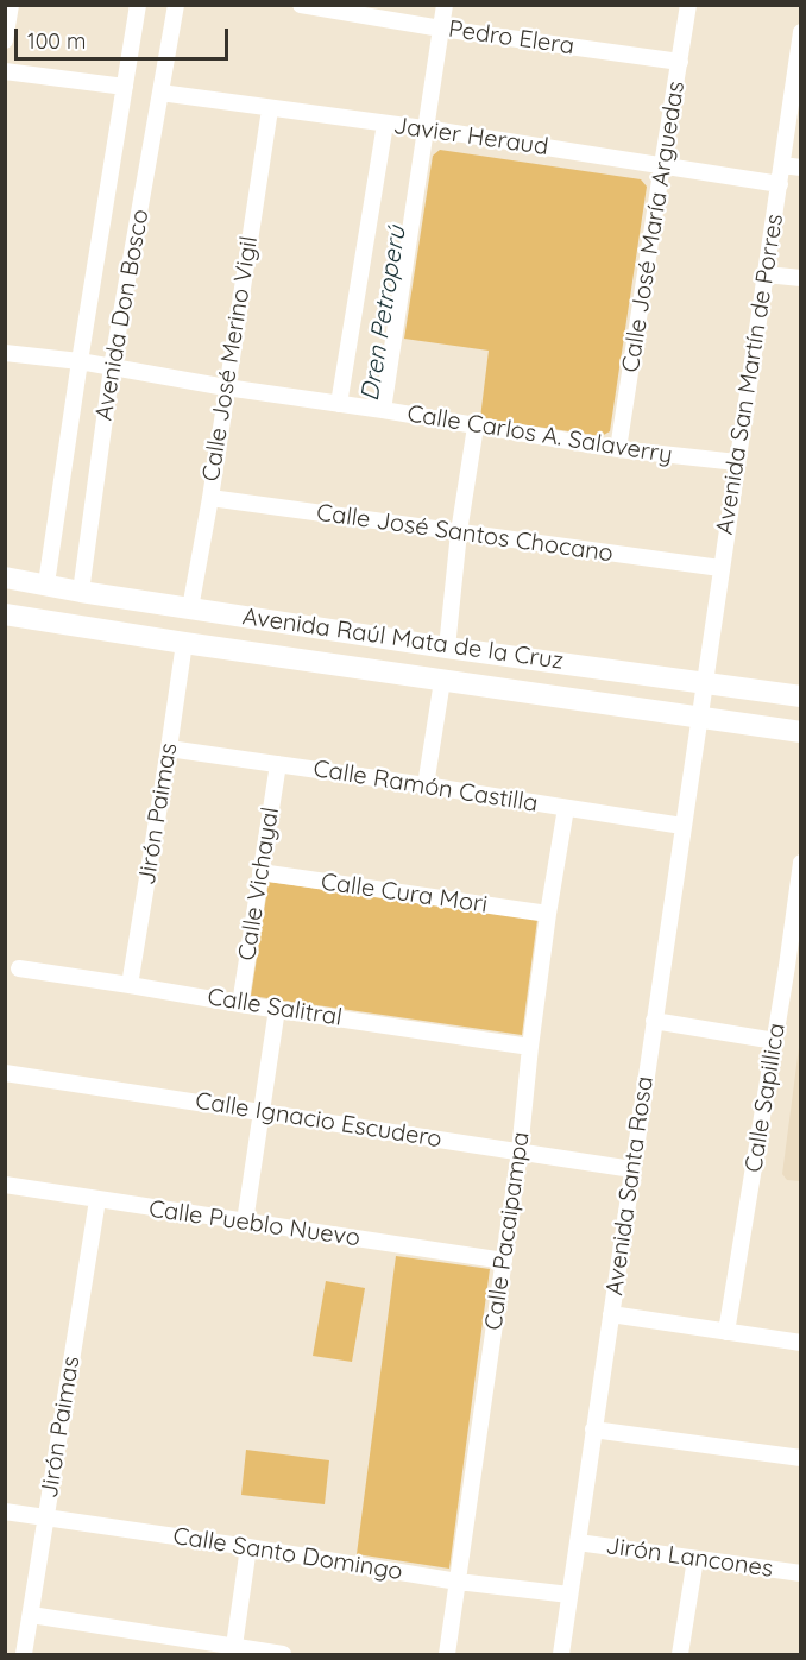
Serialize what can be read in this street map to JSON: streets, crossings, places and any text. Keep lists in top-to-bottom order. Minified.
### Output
{"streets":{"main road":["Avenida Don Bosco","Avenida Raúl Mata de la Cruz"],"street":["Pedro Elera","Javier Heraud","Calle José María Arguedas","Calle José Merino Vigil","Avenida San Martín de Porres","Calle Carlos A. Salaverry","Calle José Santos Chocano","Calle Ramón Castilla","Jirón Paimas","Calle Vichayal","Calle Cura Mori","Calle Salitral","Calle Sapillica","Calle Ignacio Escudero","Avenida Santa Rosa","Calle Pueblo Nuevo","Calle Pacaipampa","Calle Santo Domingo","Jirón Lancones"]},"crossings":[["Pedro Elera","Calle José María Arguedas"],["Javier Heraud","Calle José María Arguedas"],["Javier Heraud","Avenida Don Bosco"],["Javier Heraud","Calle José Merino Vigil"],["Javier Heraud","Avenida San Martín de Porres"],["Calle José María Arguedas","Calle Carlos A. Salaverry"],["Avenida Don Bosco","Calle Carlos A. Salaverry"],["Avenida Don Bosco","Avenida Raúl Mata de la Cruz"],["Calle José Merino Vigil","Calle Carlos A. Salaverry"],["Calle José Merino Vigil","Calle José Santos Chocano"],["Calle José Merino Vigil","Avenida Raúl Mata de la Cruz"],["Avenida San Martín de Porres","Calle Carlos A. Salaverry"],["Avenida San Martín de Porres","Calle José Santos Chocano"],["Avenida San Martín de Porres","Avenida Raúl Mata de la Cruz"],["Avenida San Martín de Porres","Avenida Santa Rosa"],["Avenida Raúl Mata de la Cruz","Jirón Paimas"],["Avenida Raúl Mata de la Cruz","Avenida Santa Rosa"],["Calle Ramón Castilla","Jirón Paimas"],["Calle Ramón Castilla","Calle Vichayal"],["Calle Ramón Castilla","Avenida Santa Rosa"],["Calle Ramón Castilla","Calle Pacaipampa"],["Jirón Paimas","Calle Salitral"],["Jirón Paimas","Calle Pueblo Nuevo"],["Jirón Paimas","Calle Santo Domingo"],["Calle Vichayal","Calle Cura Mori"],["Calle Vichayal","Calle Salitral"],["Calle Cura Mori","Calle Pacaipampa"],["Calle Salitral","Calle Pacaipampa"],["Calle Ignacio Escudero","Avenida Santa Rosa"],["Calle Ignacio Escudero","Calle Pacaipampa"],["Avenida Santa Rosa","Calle Santo Domingo"],["Avenida Santa Rosa","Jirón Lancones"],["Calle Pueblo Nuevo","Calle Pacaipampa"],["Calle Pacaipampa","Calle Santo Domingo"]],"water":["Dren Petroperú"],"scale_bar":"100 m"}
